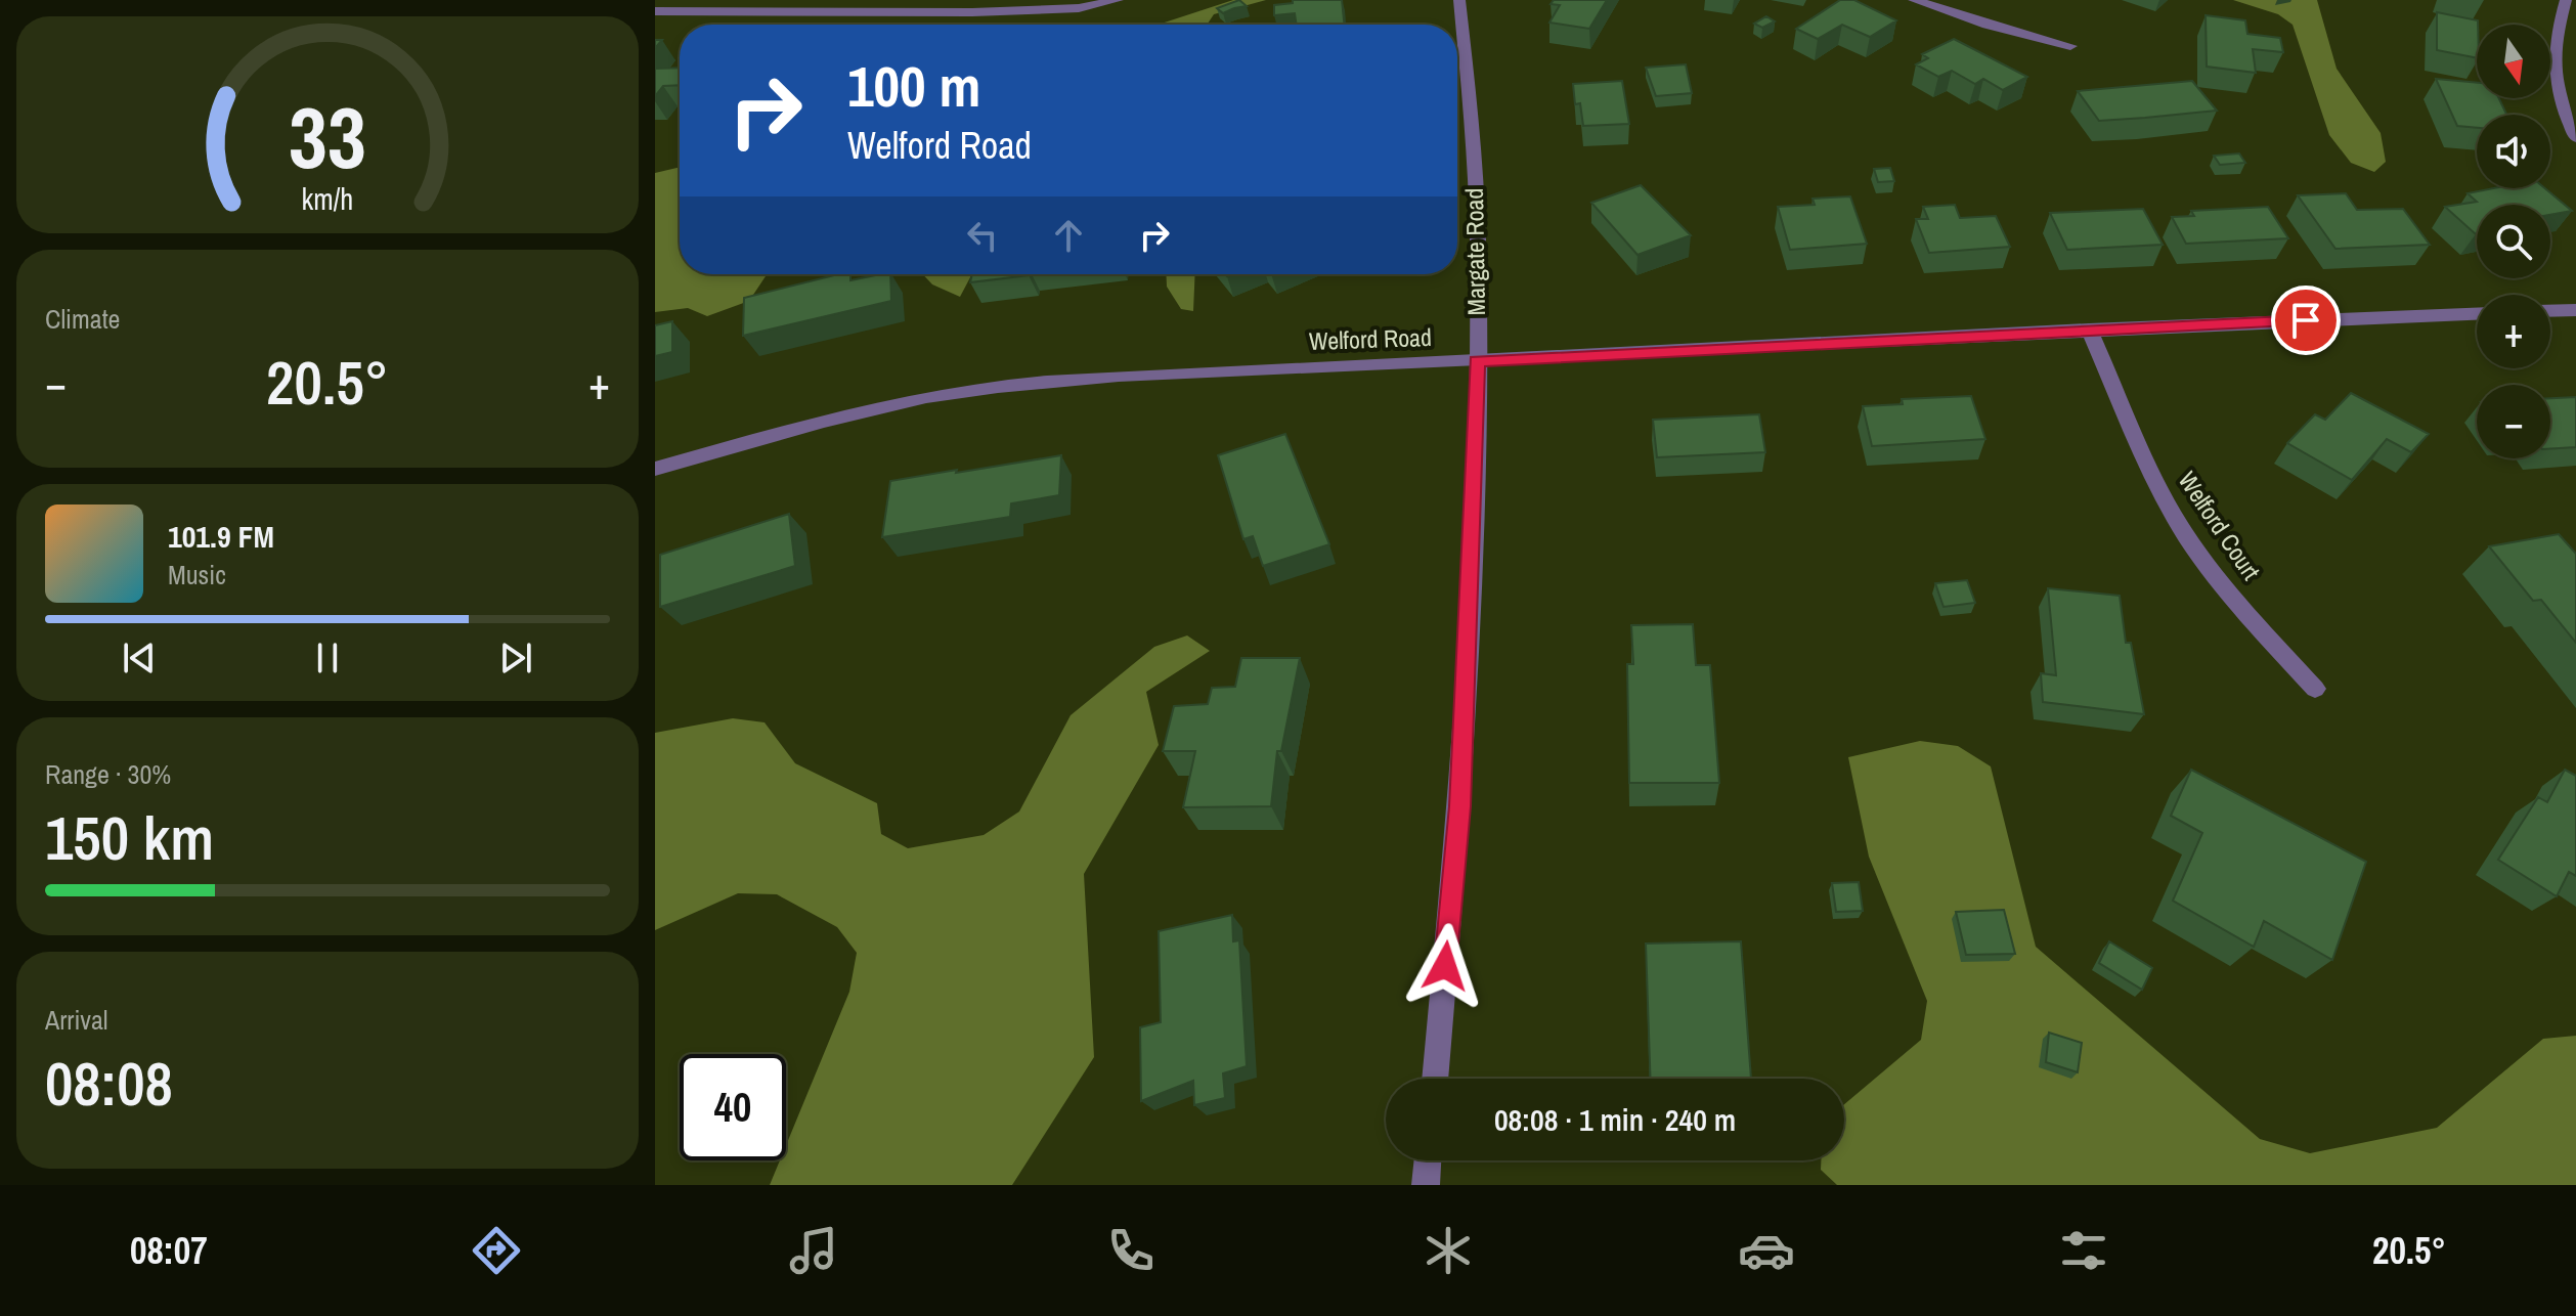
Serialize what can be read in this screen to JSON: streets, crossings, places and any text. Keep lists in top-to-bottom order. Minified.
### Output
{"streets":{"street":["Margate Road","Welford Road","Welford Court"]},"crossings":[["Margate Road","Welford Road"],["Welford Road","Welford Court"]],"north":"bottom","page":{"map_buttons":["+","−"],"turn":["100 m","Welford Road"],"tile":["Climate",["Range · 30%","150 km"],["Arrival","08:08"]],"heat":["−","20.5°","+"],"song":["101.9 FM","Music"],"limit":"40","trip":"08:08 · 1 min · 240 m","tabs":["08:07","20.5°"],"gauge":["33","km/h"]}}
